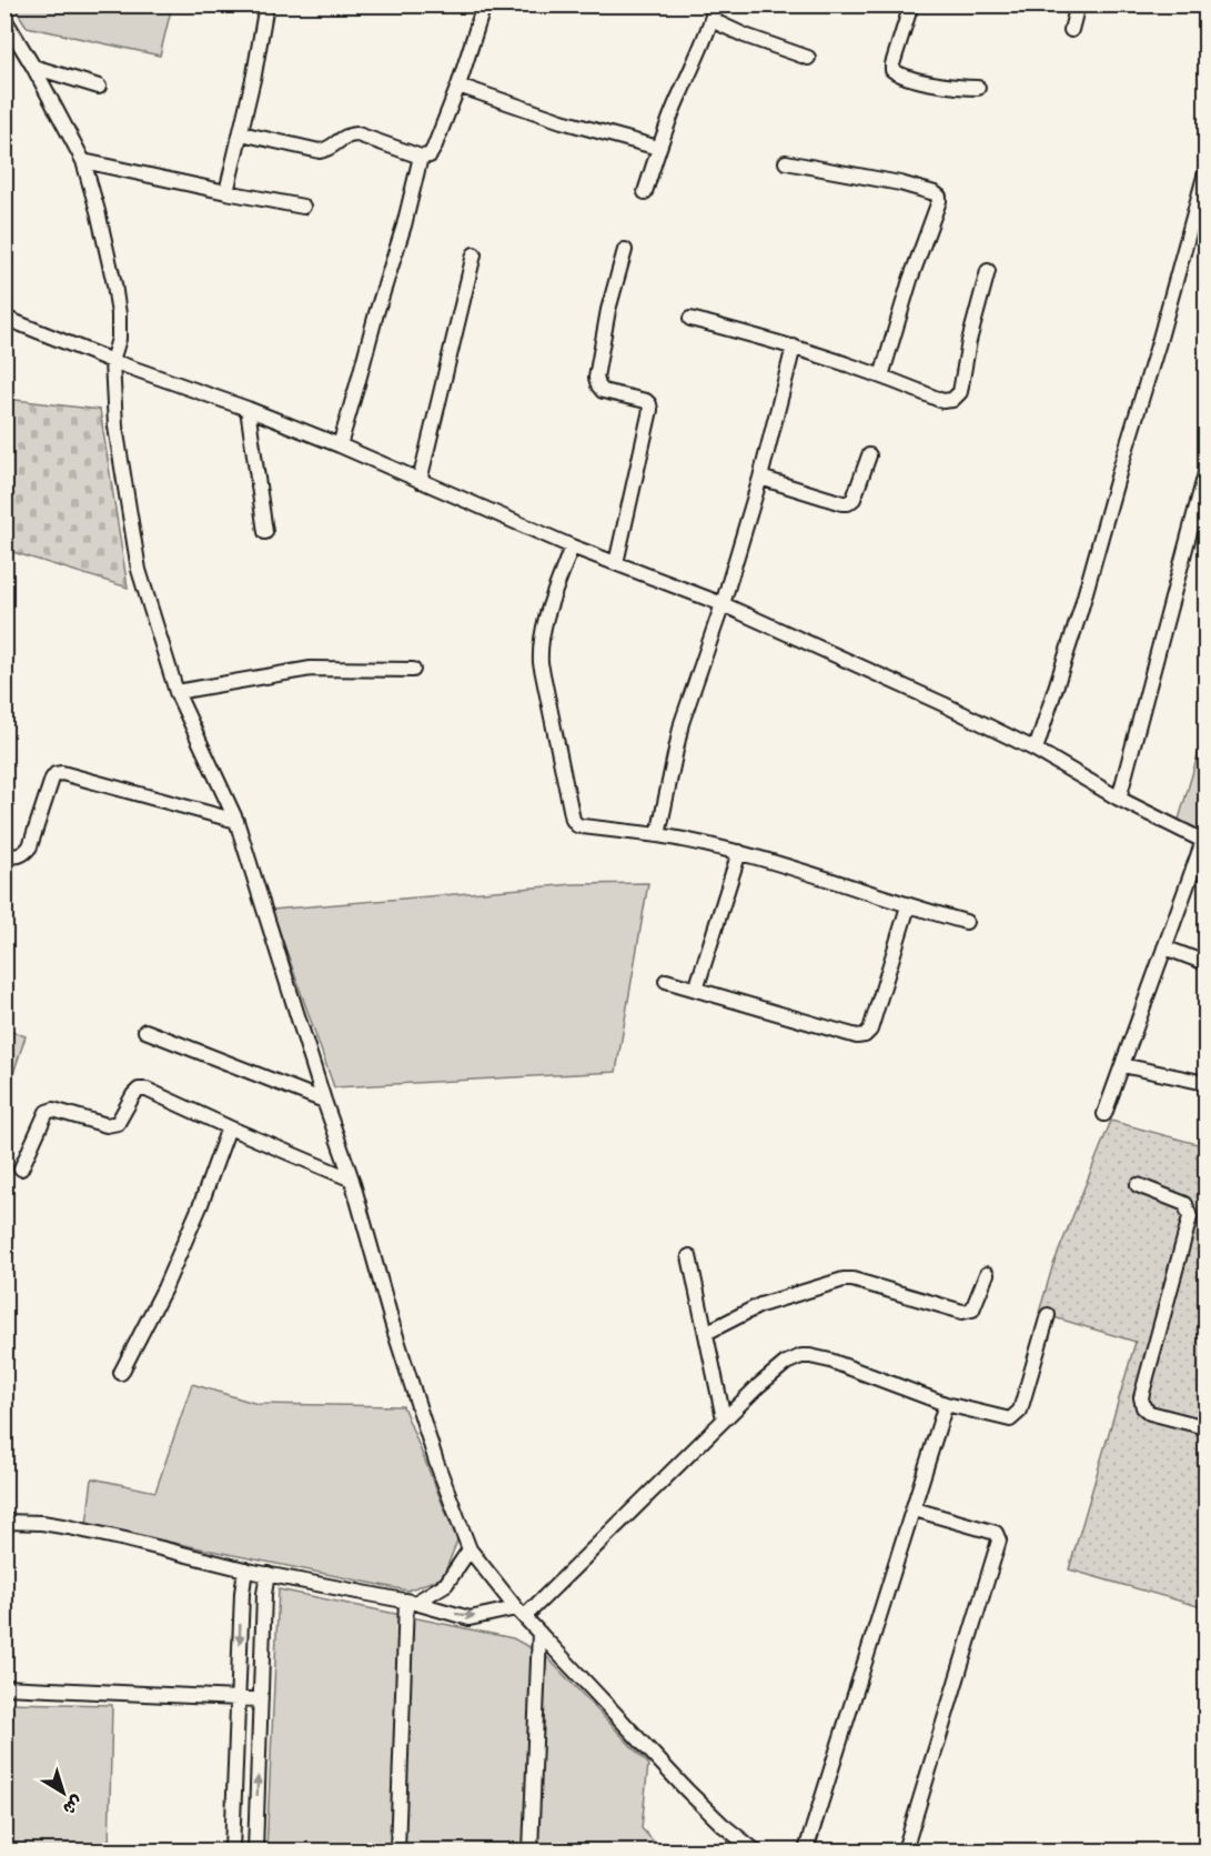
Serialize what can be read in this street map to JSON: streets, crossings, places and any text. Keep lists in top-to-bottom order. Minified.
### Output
{"north":"bottom right"}
